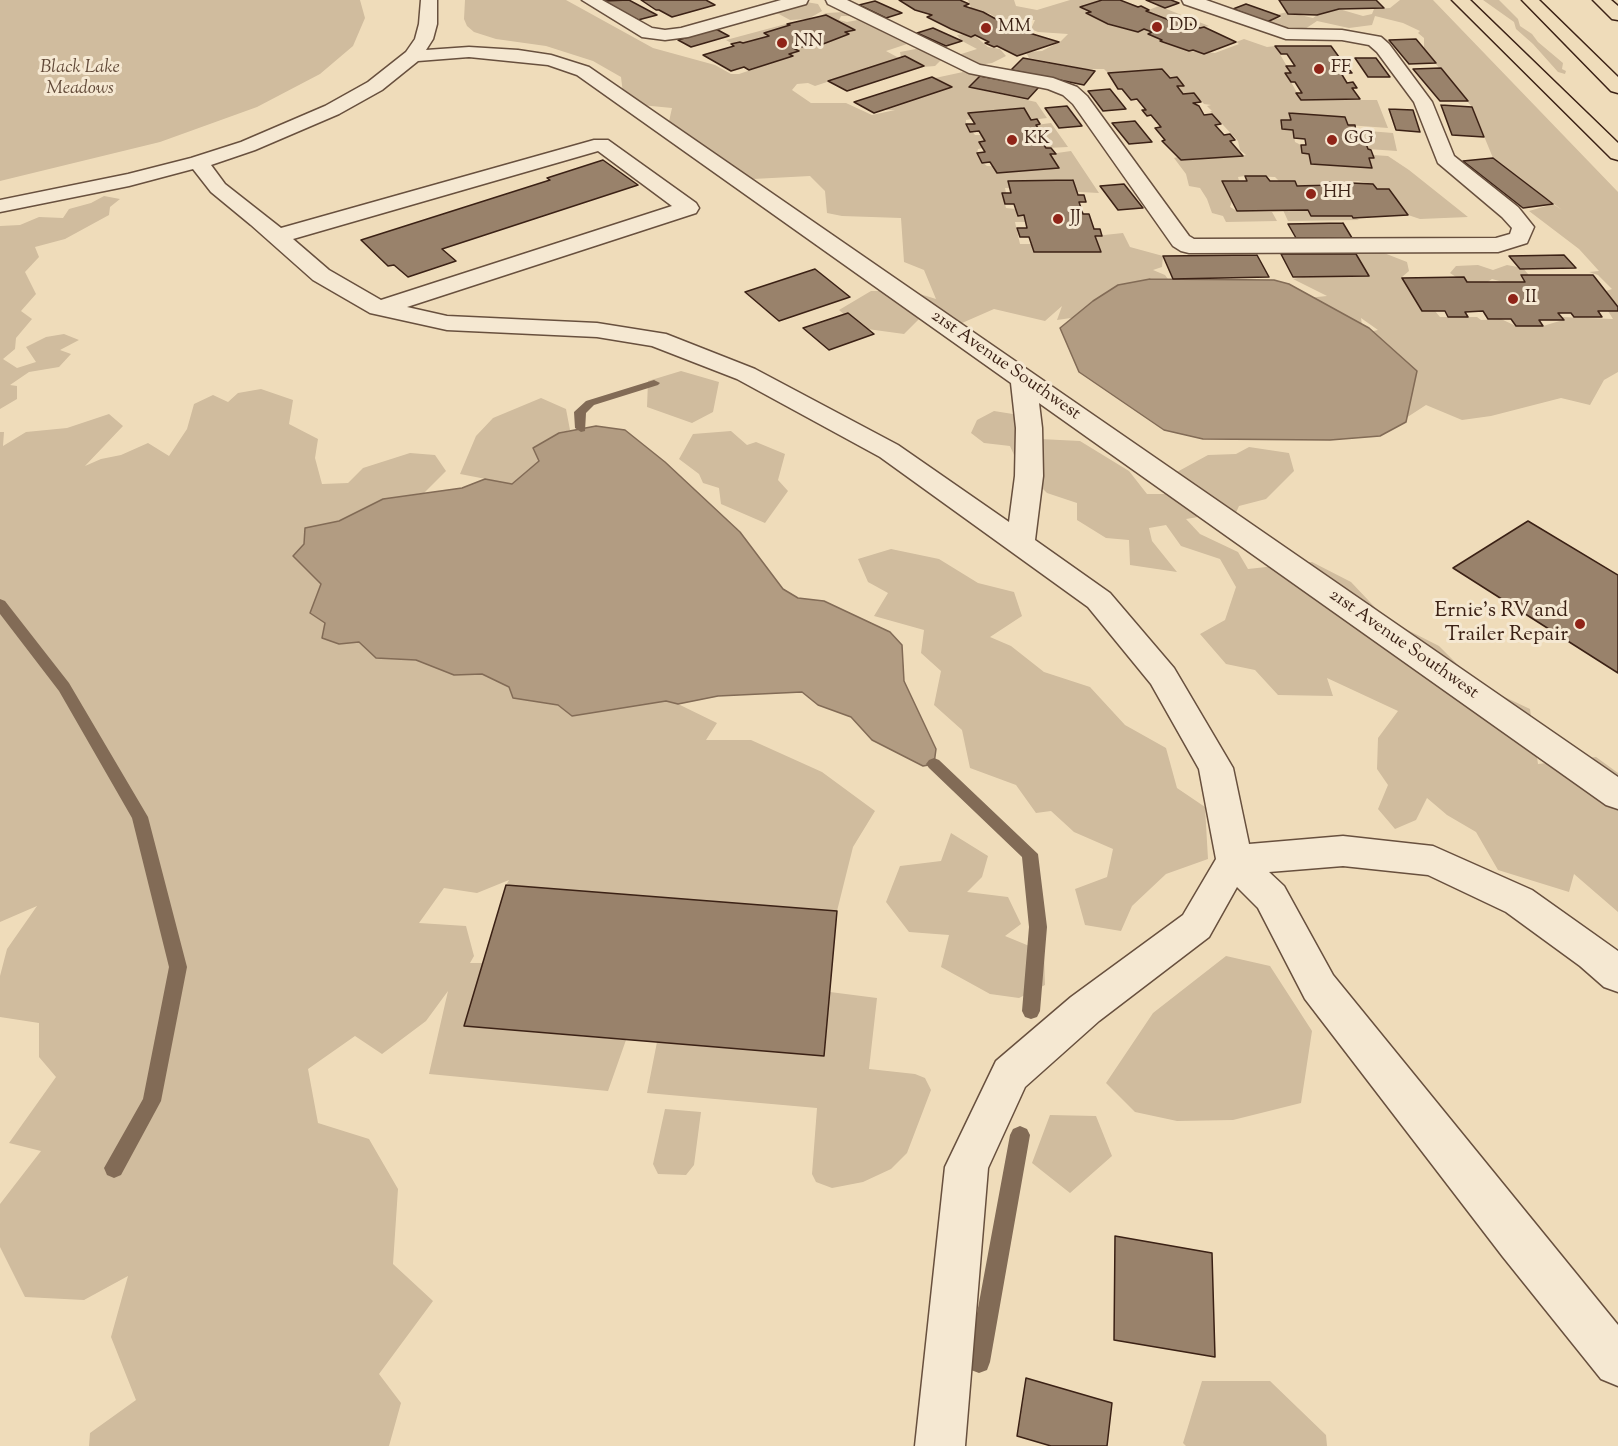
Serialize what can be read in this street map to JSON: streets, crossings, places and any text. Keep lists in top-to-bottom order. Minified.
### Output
{"streets":{"street":["21st Avenue Southwest"]},"parks":["Black Lake Meadows"],"places":["DD","MM","NN","FF","KK","GG","HH","JJ","II","Ernie's RV and Trailer Repair"]}
